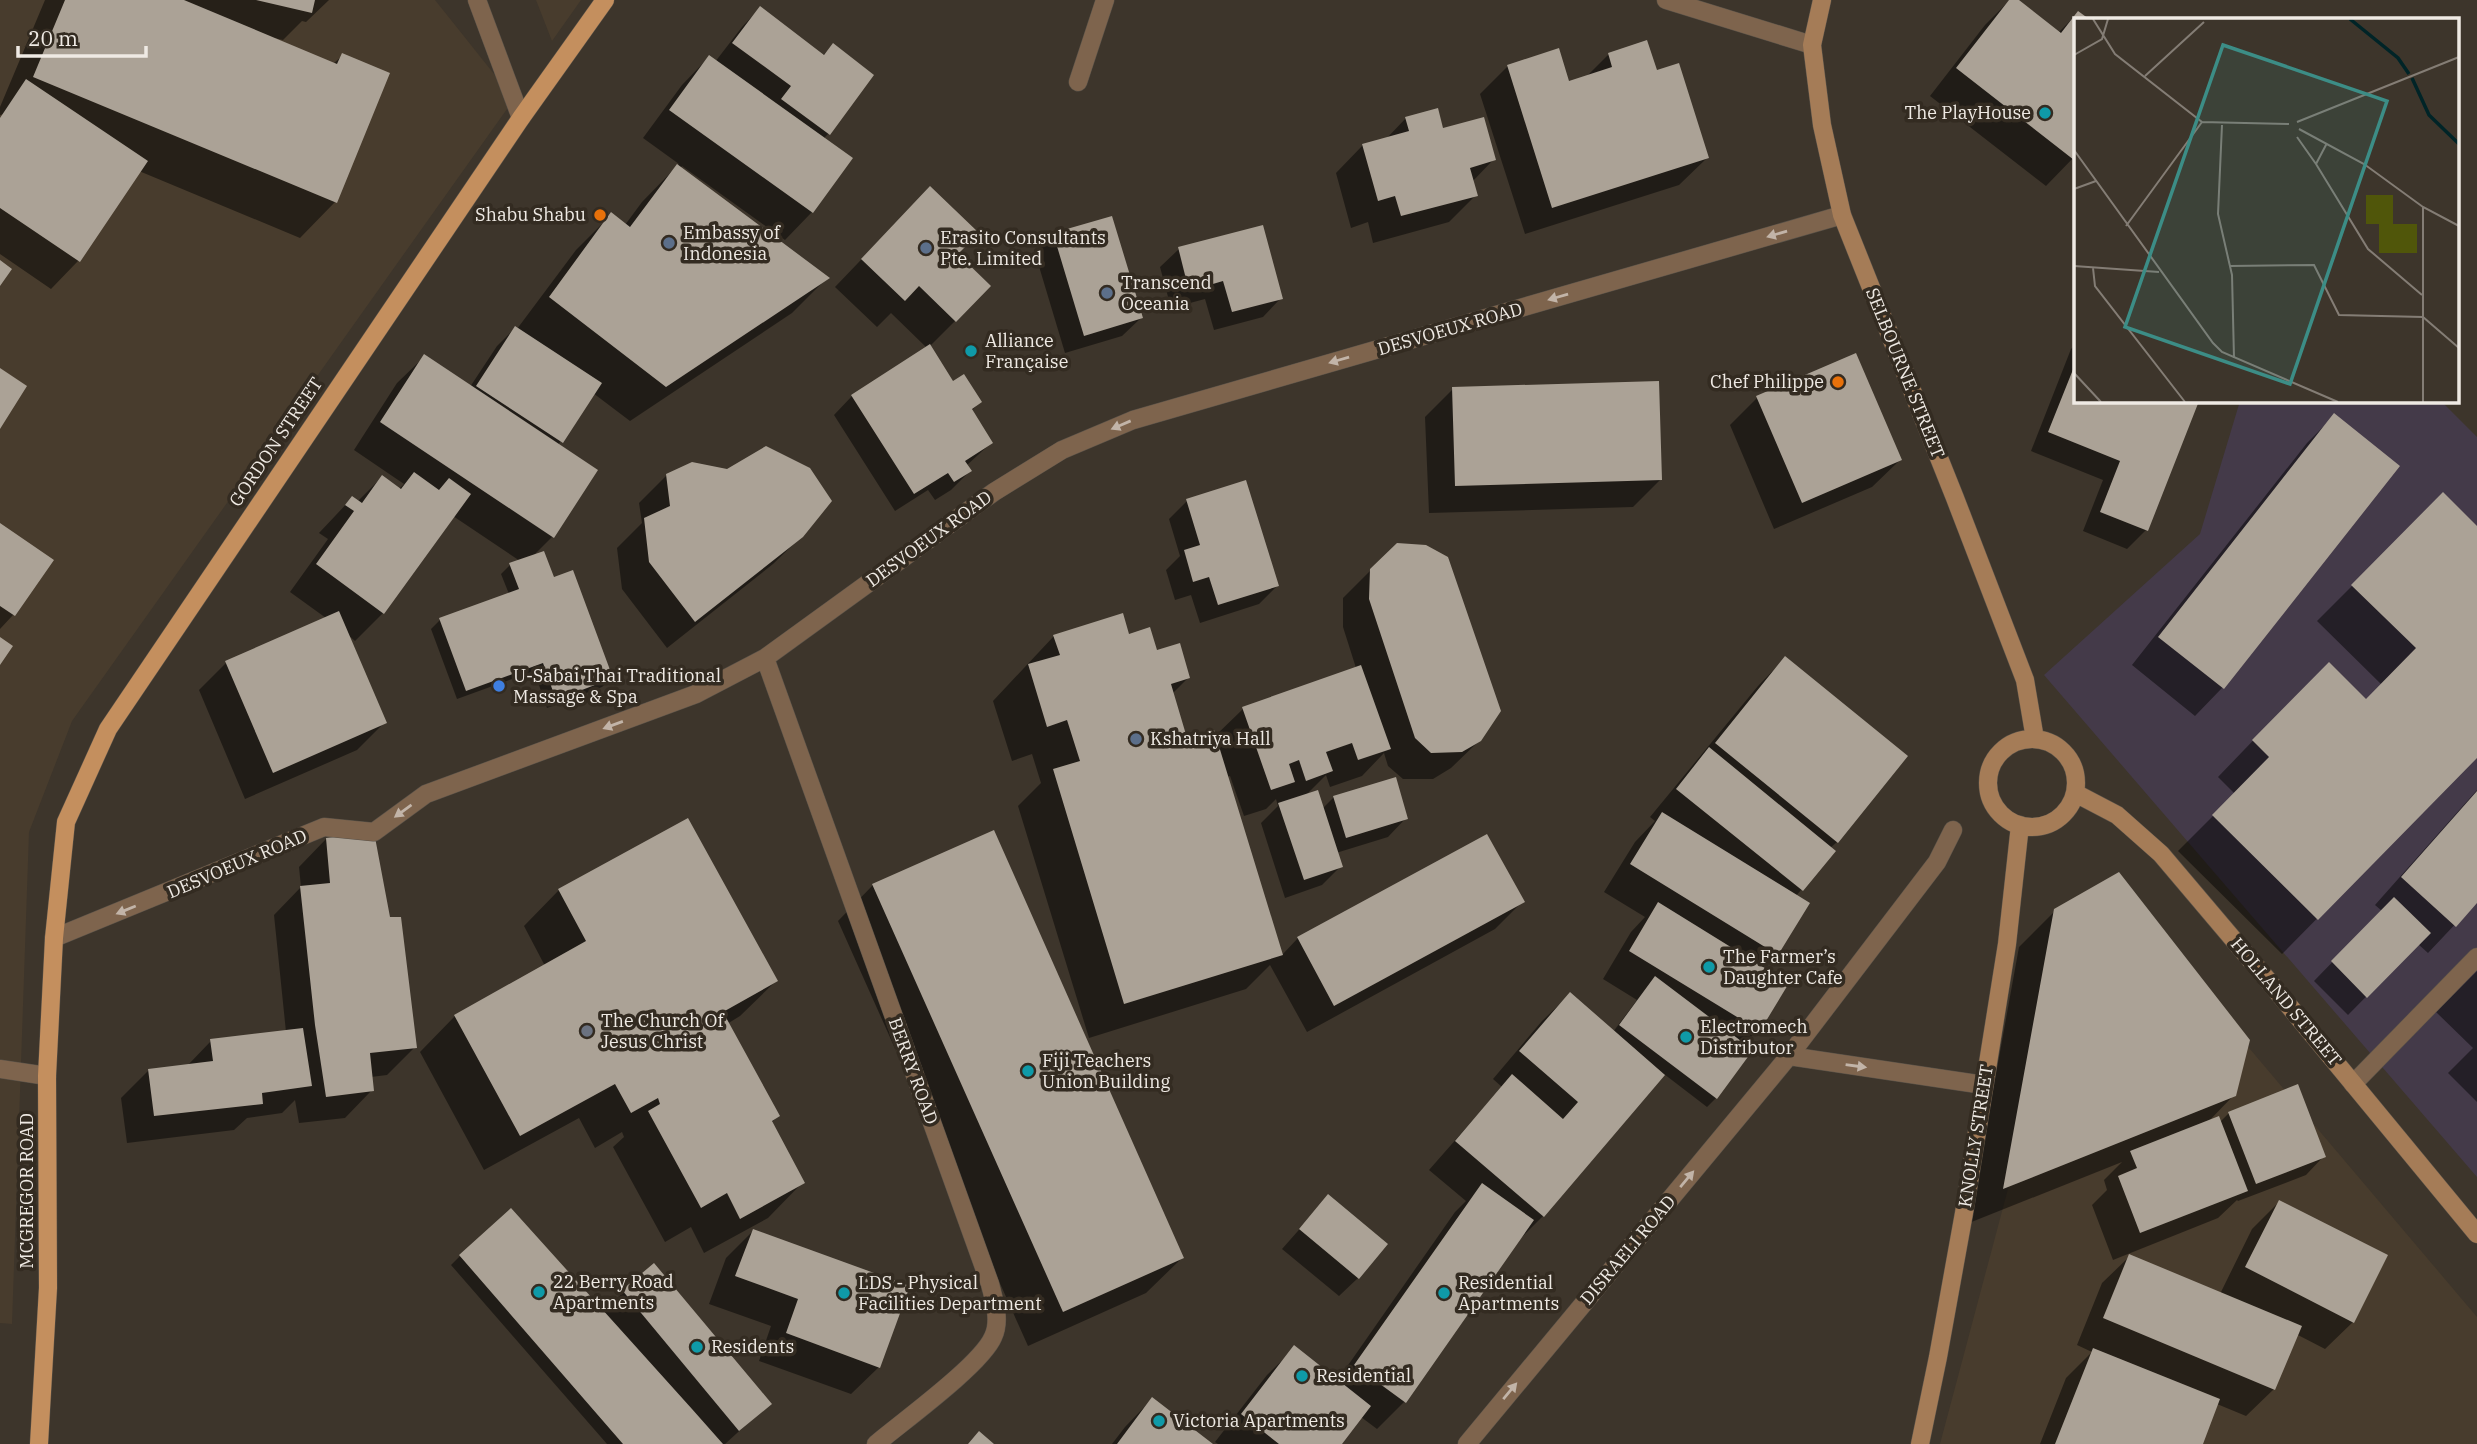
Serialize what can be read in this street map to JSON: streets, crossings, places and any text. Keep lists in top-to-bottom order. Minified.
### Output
{"streets":{"main road":["SELBOURNE STREET","GORDON STREET","HOLLAND STREET","KNOLLY STREET","MCGREGOR ROAD"],"street":["DESVOEUX ROAD","BERRY ROAD","DISRAELI ROAD"]},"crossings":[["DESVOEUX ROAD","SELBOURNE STREET"],["DESVOEUX ROAD","GORDON STREET"],["DESVOEUX ROAD","BERRY ROAD"],["DESVOEUX ROAD","MCGREGOR ROAD"],["SELBOURNE STREET","HOLLAND STREET"],["SELBOURNE STREET","KNOLLY STREET"],["GORDON STREET","MCGREGOR ROAD"],["HOLLAND STREET","KNOLLY STREET"]],"one_way":["DESVOEUX ROAD","DISRAELI ROAD"],"places":["The PlayHouse","Shabu Shabu","Embassy of Indonesia","Erasito Consultants Pte. Limited","Transcend Oceania","Alliance Française","Chef Philippe","U-Sabai Thai Traditional Massage & Spa","Kshatriya Hall","The Farmer’s Daughter Cafe","The Church Of Jesus Christ","Electromech Distributor","Fiji Teachers Union Building","22 Berry Road Apartments","LDS - Physical Facilities Department","Residential Apartments","Residents","Residential","Victoria Apartments"],"scale_bar":"20 m"}
